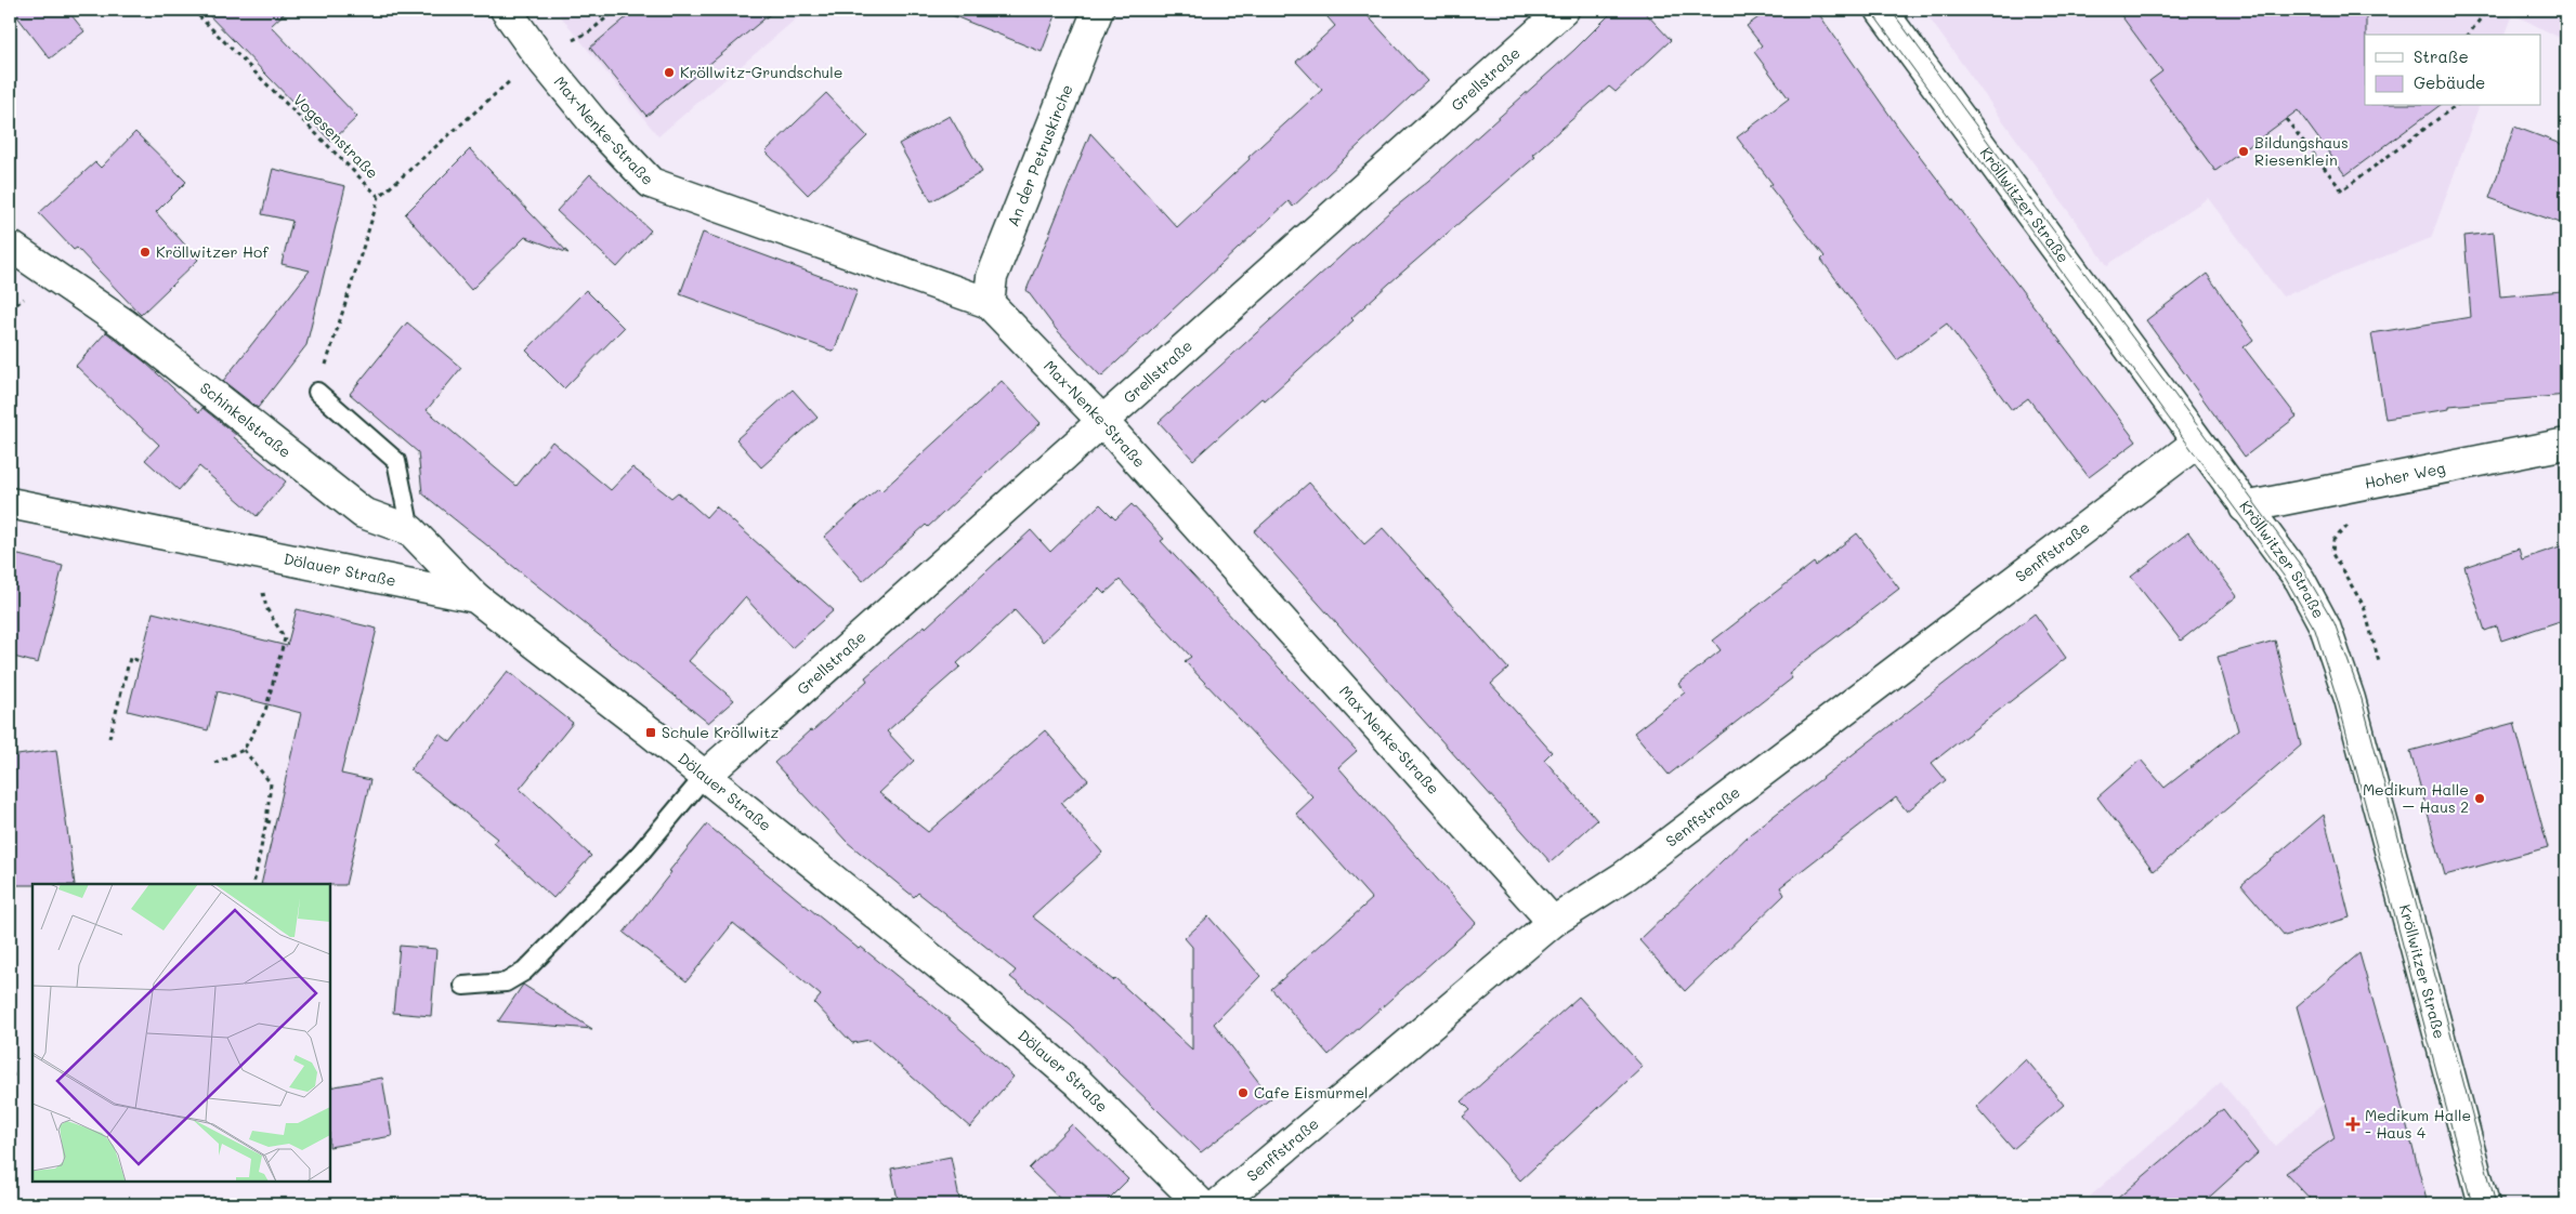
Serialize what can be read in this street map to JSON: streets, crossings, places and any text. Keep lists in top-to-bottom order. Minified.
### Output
{"streets":{"street":["Grellstraße","Max-Nenke-Straße","An der Petruskirche","Kröllwitzer Straße","Schinkelstraße","Hoher Weg","Senffstraße","Dölauer Straße"],"path":["Vogesenstraße"]},"crossings":[["Grellstraße","Max-Nenke-Straße"],["Grellstraße","Dölauer Straße"],["Max-Nenke-Straße","Vogesenstraße"],["Max-Nenke-Straße","An der Petruskirche"],["Max-Nenke-Straße","Senffstraße"],["Kröllwitzer Straße","Hoher Weg"],["Kröllwitzer Straße","Senffstraße"],["Schinkelstraße","Dölauer Straße"]],"places":{"other":["Kröllwitz-Grundschule","Bildungshaus Riesenklein","Kröllwitzer Hof","Medikum Halle – Haus 2","Cafe Eismurmel"],"transit":["Schule Kröllwitz"],"health":["Medikum Halle - Haus 4"]},"legend":["Straße","Gebäude"]}
